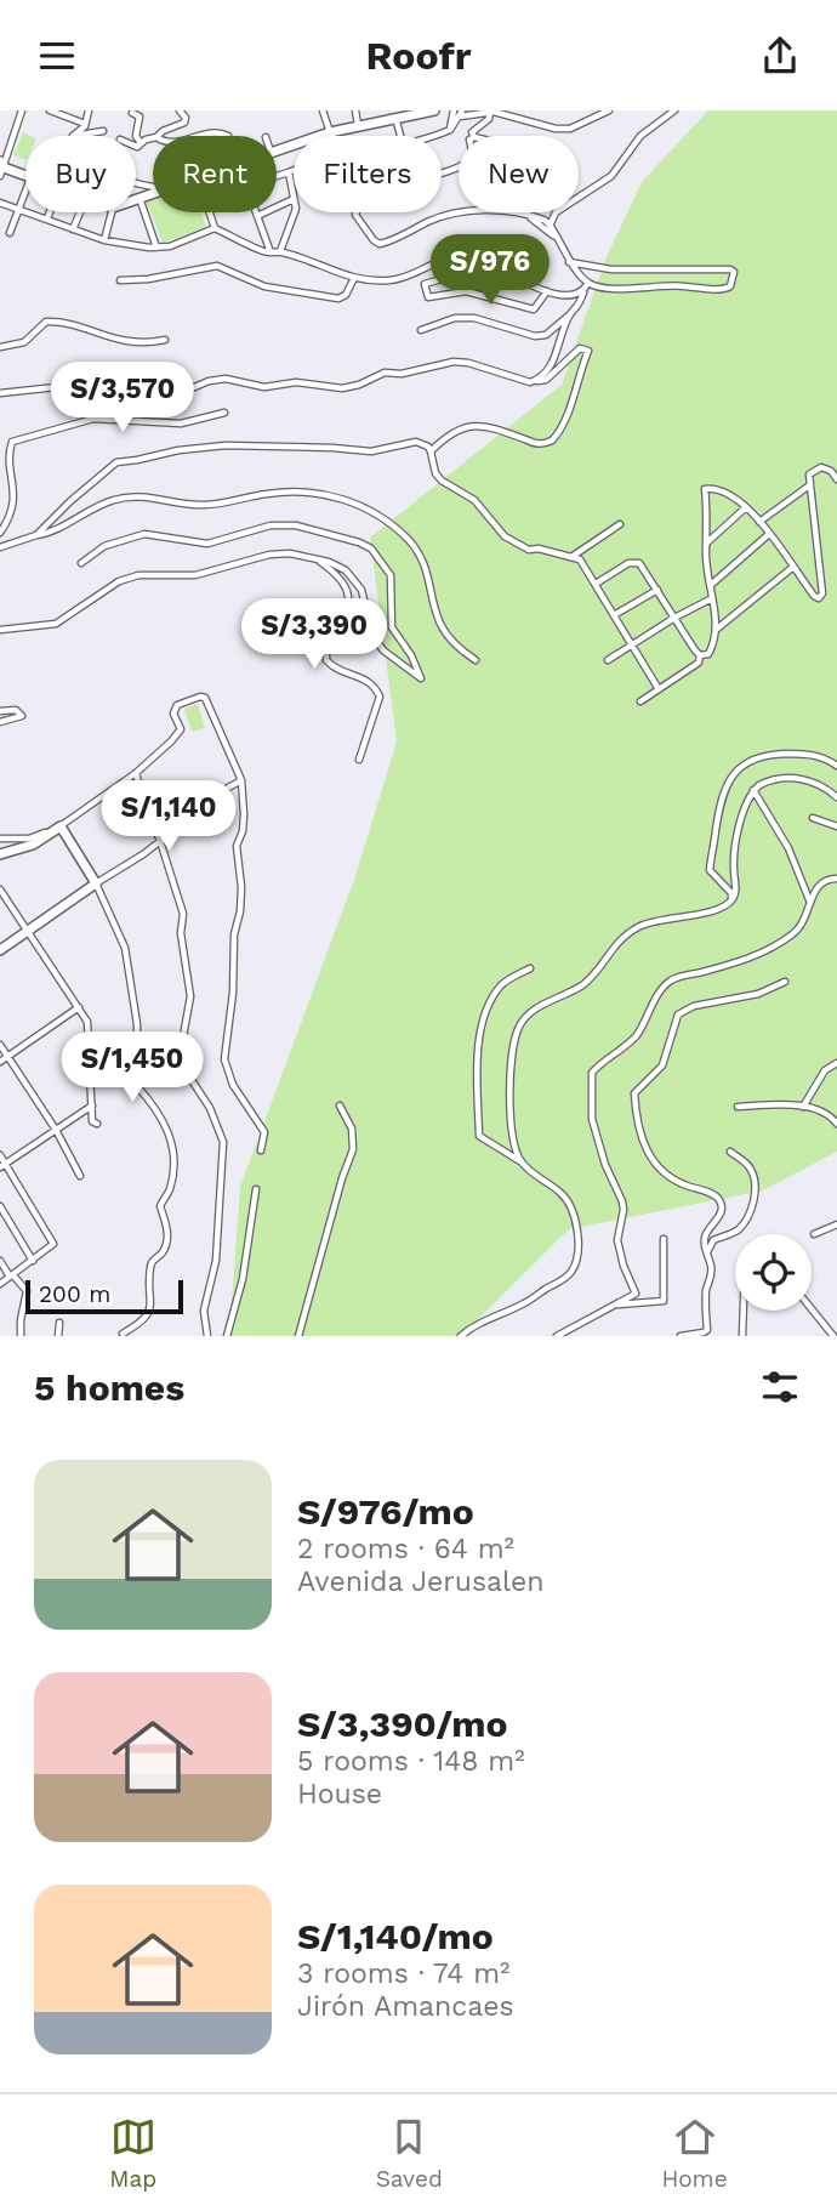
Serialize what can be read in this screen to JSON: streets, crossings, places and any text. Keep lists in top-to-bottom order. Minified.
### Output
{"scale_bar":"200 m","page":{"header":"Roofr","chip":["Buy","Rent","Filters","New"],"price":["S/976","S/3,570","S/3,390","S/1,140","S/1,450"],"scale":"200 m","heading":"5 homes","list":[{"name":"S/976/mo","note":"2 rooms · 64 m² · Avenida Jerusalen"},{"name":"S/3,390/mo","note":"5 rooms · 148 m² · House"},{"name":"S/1,140/mo","note":"3 rooms · 74 m² · Jirón Amancaes"}],"tabs":["Map","Saved","Home"]}}
